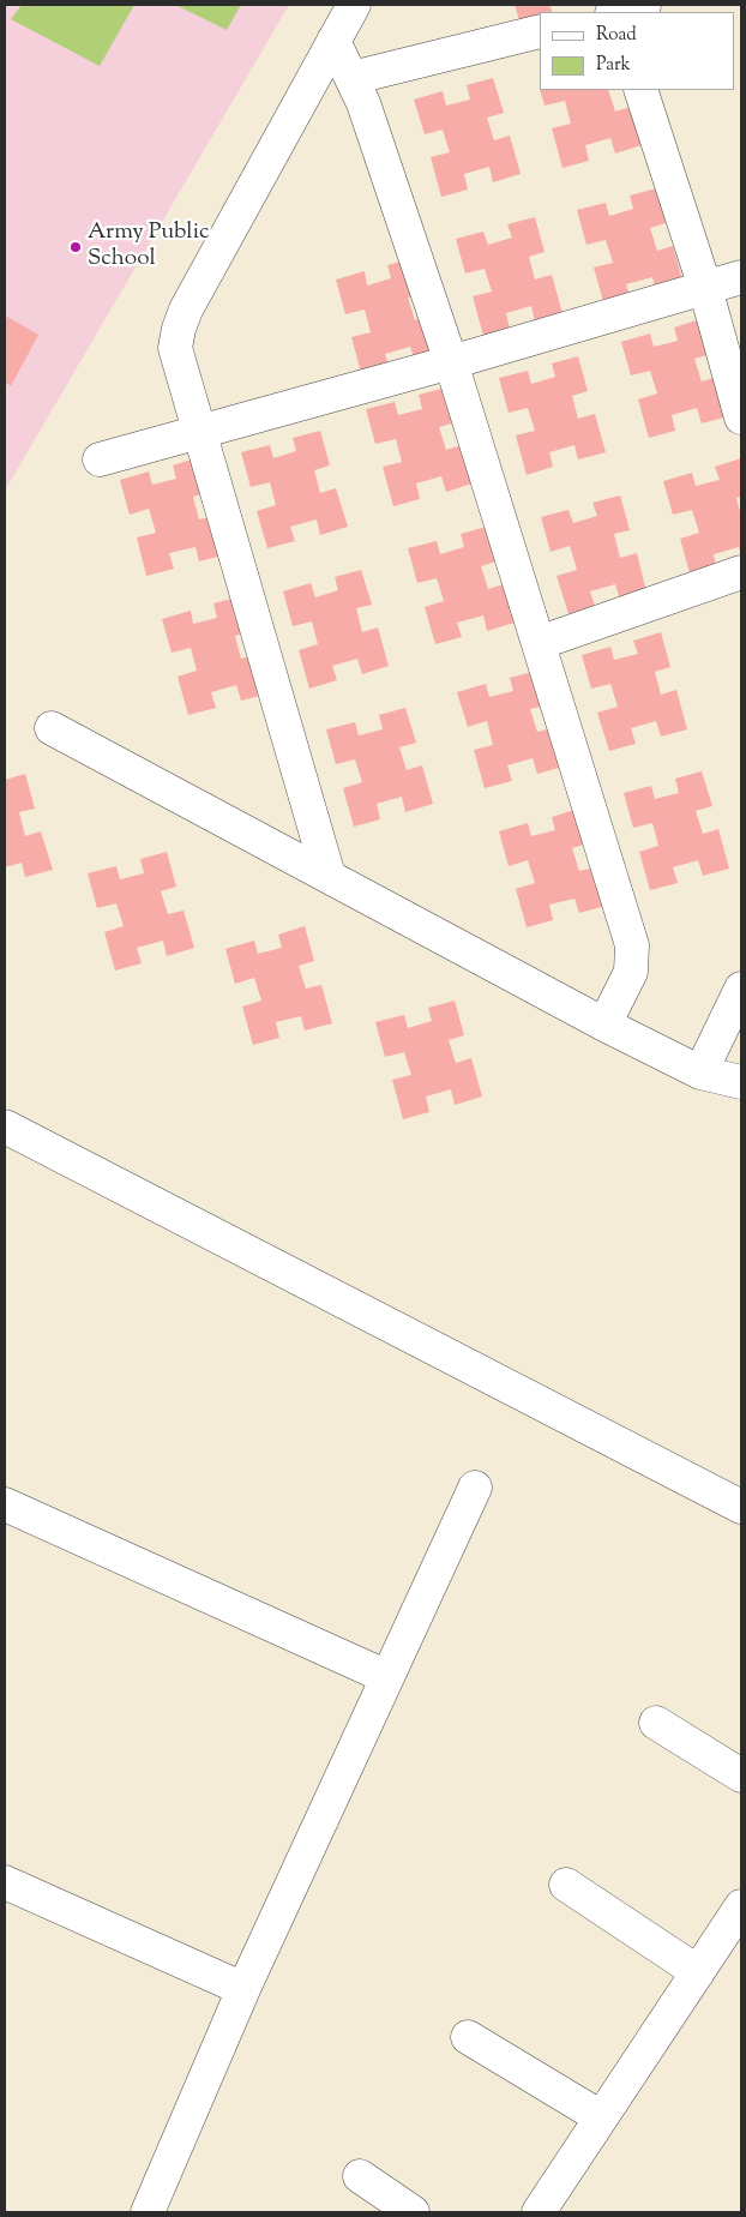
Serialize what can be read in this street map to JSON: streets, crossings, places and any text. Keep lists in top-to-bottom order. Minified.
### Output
{"places":["Army Public School"],"legend":["Road","Park"]}
